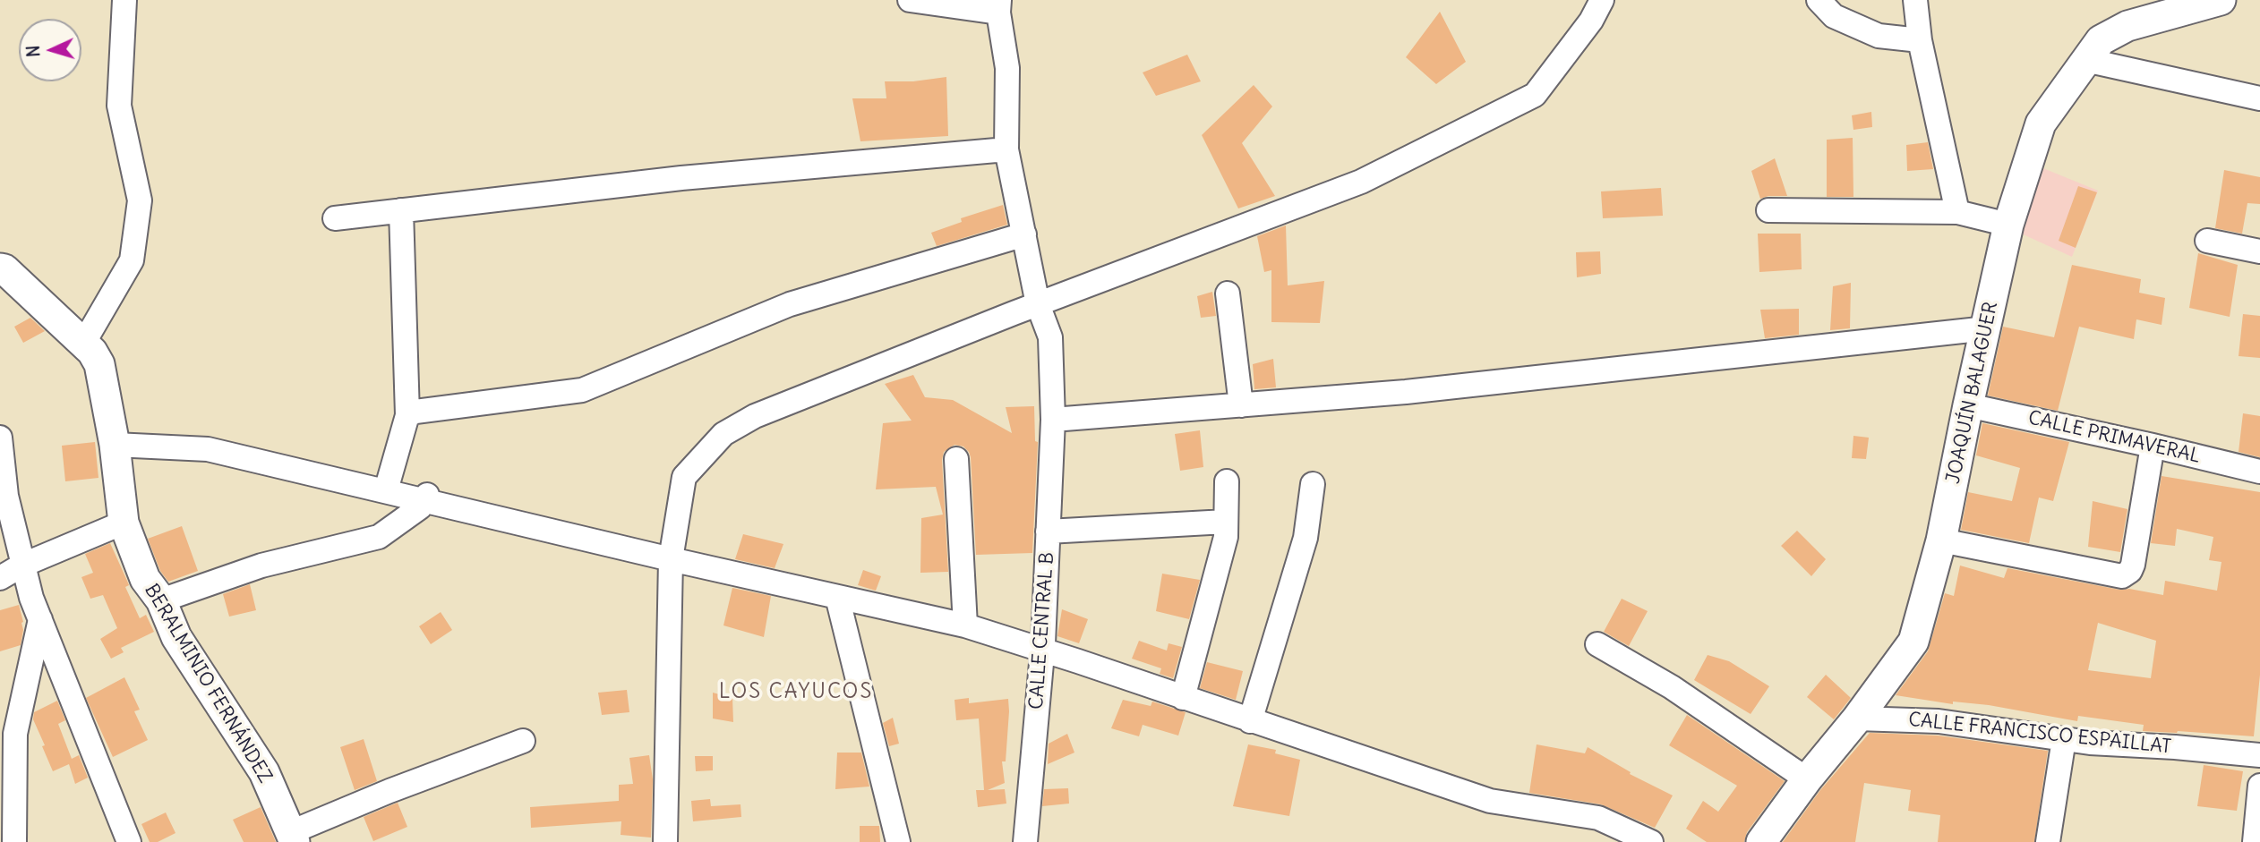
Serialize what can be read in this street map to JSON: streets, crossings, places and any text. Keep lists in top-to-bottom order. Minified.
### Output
{"streets":{"main road":["JOAQUÍN BALAGUER","BERALMINIO FERNÁNDEZ"],"street":["CALLE PRIMAVERAL","CALLE CENTRAL B","CALLE FRANCISCO ESPAILLAT"]},"crossings":[["JOAQUÍN BALAGUER","CALLE PRIMAVERAL"],["JOAQUÍN BALAGUER","CALLE FRANCISCO ESPAILLAT"]],"districts":["LOS CAYUCOS"],"north":"left"}
